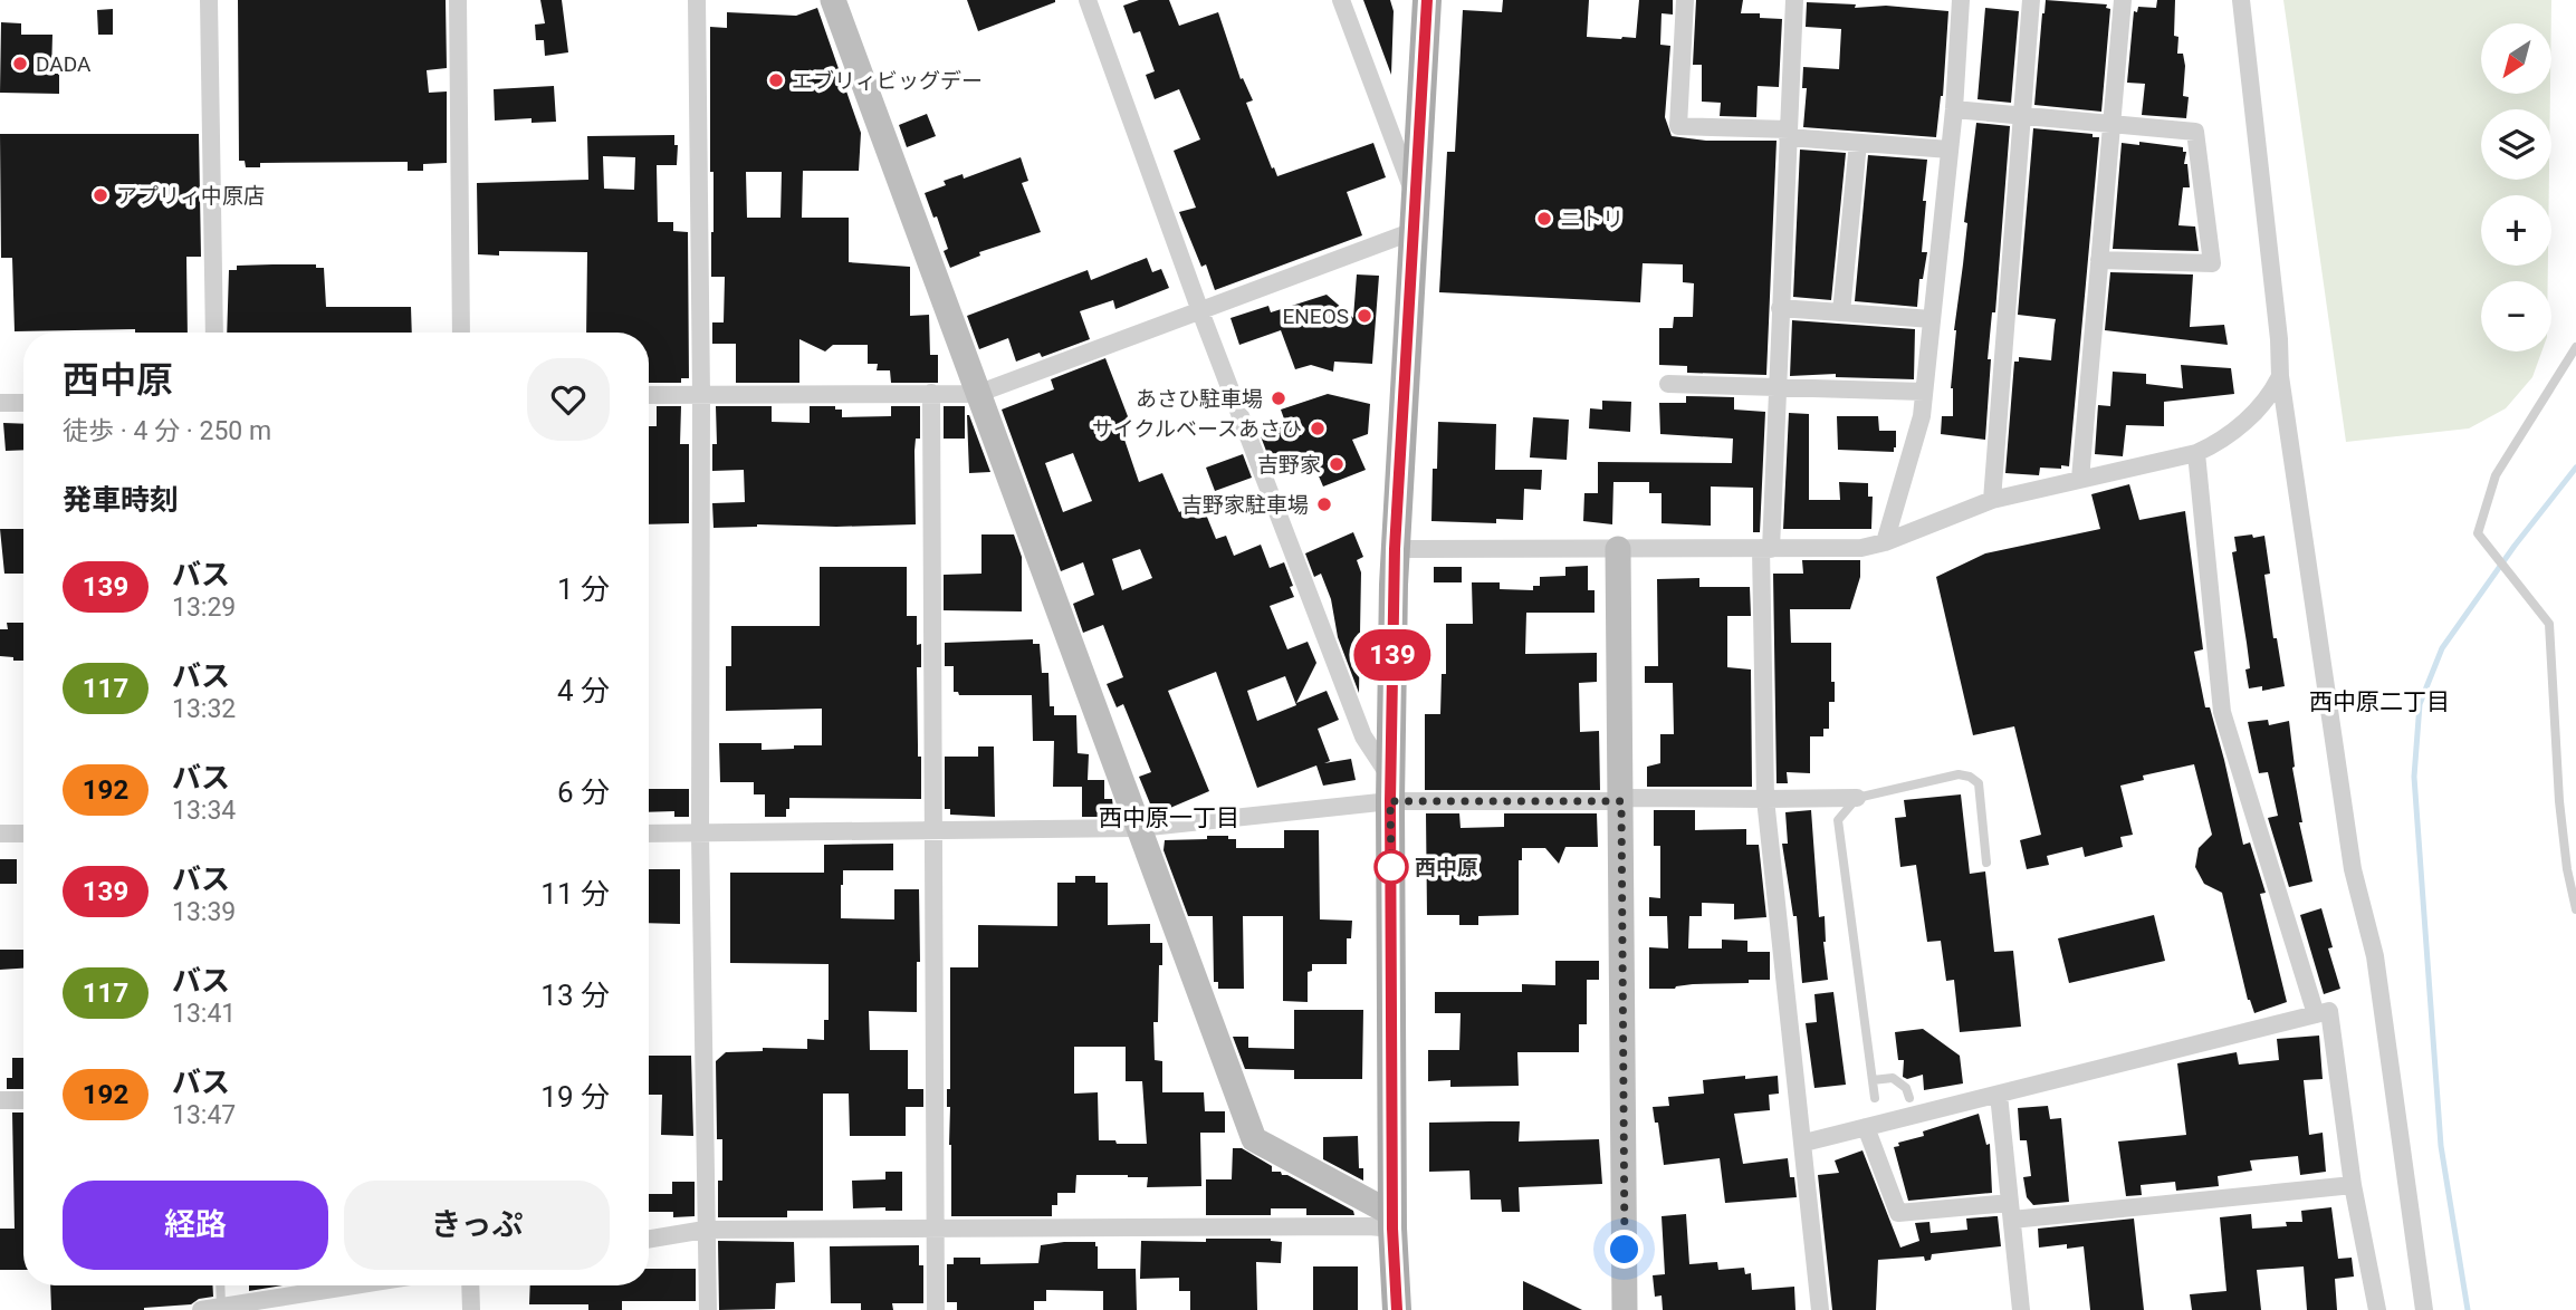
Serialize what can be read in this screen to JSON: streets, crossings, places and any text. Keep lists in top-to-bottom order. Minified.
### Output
{"districts":["西中原二丁目","西中原一丁目"],"places":["DADA","エブリィビッグデー","アプリィ中原店","ニトリ","ENEOS","あさひ駐車場","サイクルベースあさひ","吉野家","吉野家駐車場","西中原"],"lines":["bus line 139"],"north":"bottom left","page":{"on_map":"139","map_buttons":["+","−"],"heading":[["西中原","徒歩 · 4 分 · 250 m"],"発車時刻"],"list":[{"mark":"139","name":"バス","note":"13:29","value":"1 分"},{"mark":"117","name":"バス","note":"13:32","value":"4 分"},{"mark":"192","name":"バス","note":"13:34","value":"6 分"},{"mark":"139","name":"バス","note":"13:39","value":"11 分"},{"mark":"117","name":"バス","note":"13:41","value":"13 分"},{"mark":"192","name":"バス","note":"13:47","value":"19 分"}],"buttons":["経路","きっぷ"]}}
